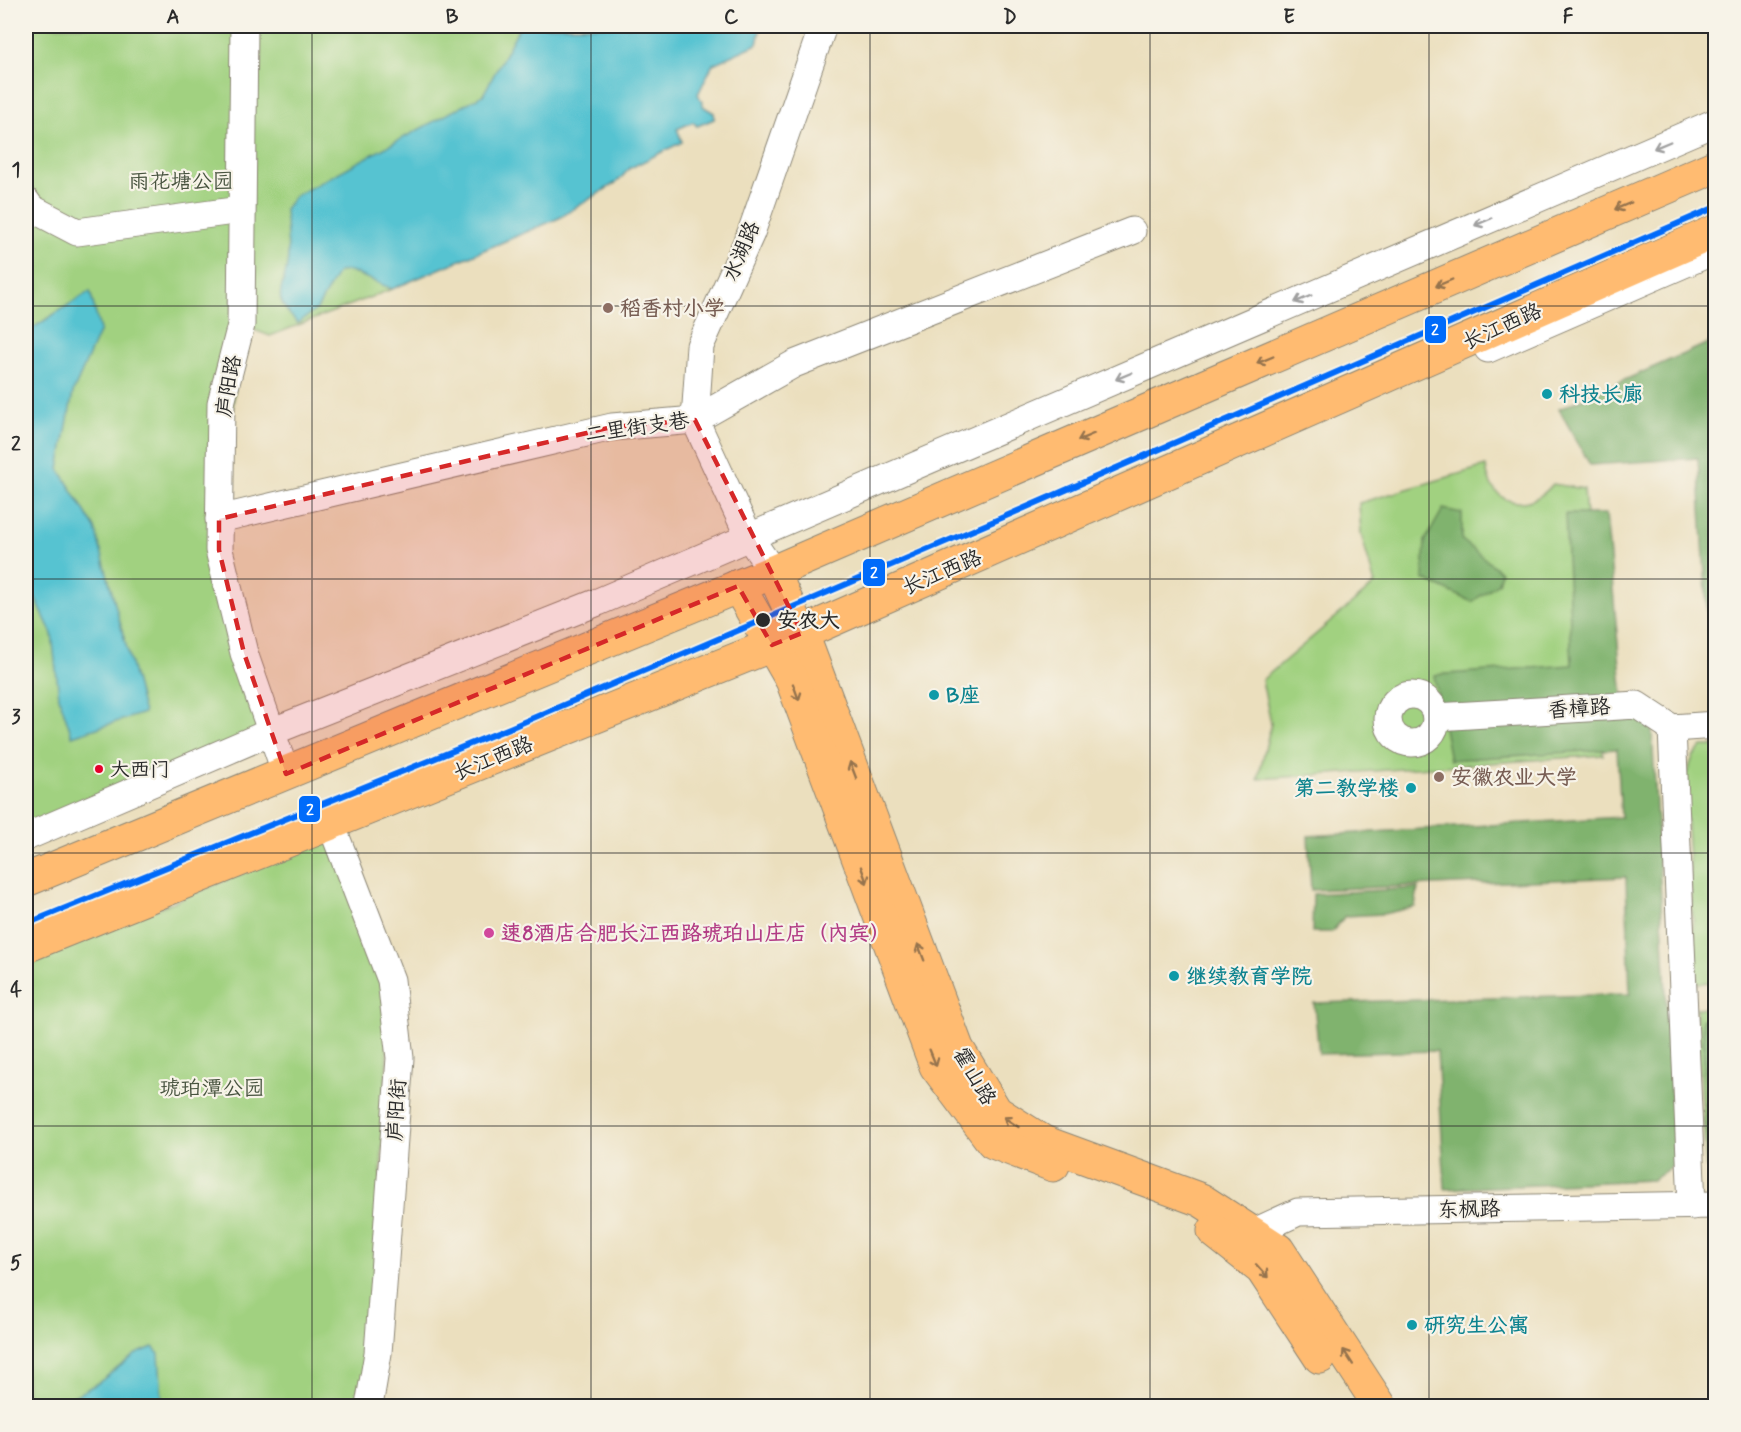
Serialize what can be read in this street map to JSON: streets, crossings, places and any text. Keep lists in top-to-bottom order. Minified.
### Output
{"streets":{"main road":["长江西路","霍山路"],"street":["水湖路","庐阳路","二里街支巷","香樟路","庐阳街","东枫路"]},"crossings":[["水湖路","二里街支巷"],["水湖路","霍山路"],["长江西路","霍山路"],["长江西路","庐阳街"],["庐阳路","二里街支巷"],["霍山路","东枫路"]],"parks":["雨花塘公园","琥珀潭公园"],"places":["稻香村小学","科技长廊","安农大","B座","大西门","安徽农业大学","第二教学楼","速8酒店合肥长江西路琥珀山庄店（内宾）","继续教育学院","研究生公寓"],"lines":["transit line 2"],"grid":{"columns":["A","B","C","D","E","F"],"rows":["1","2","3","4","5"]}}
